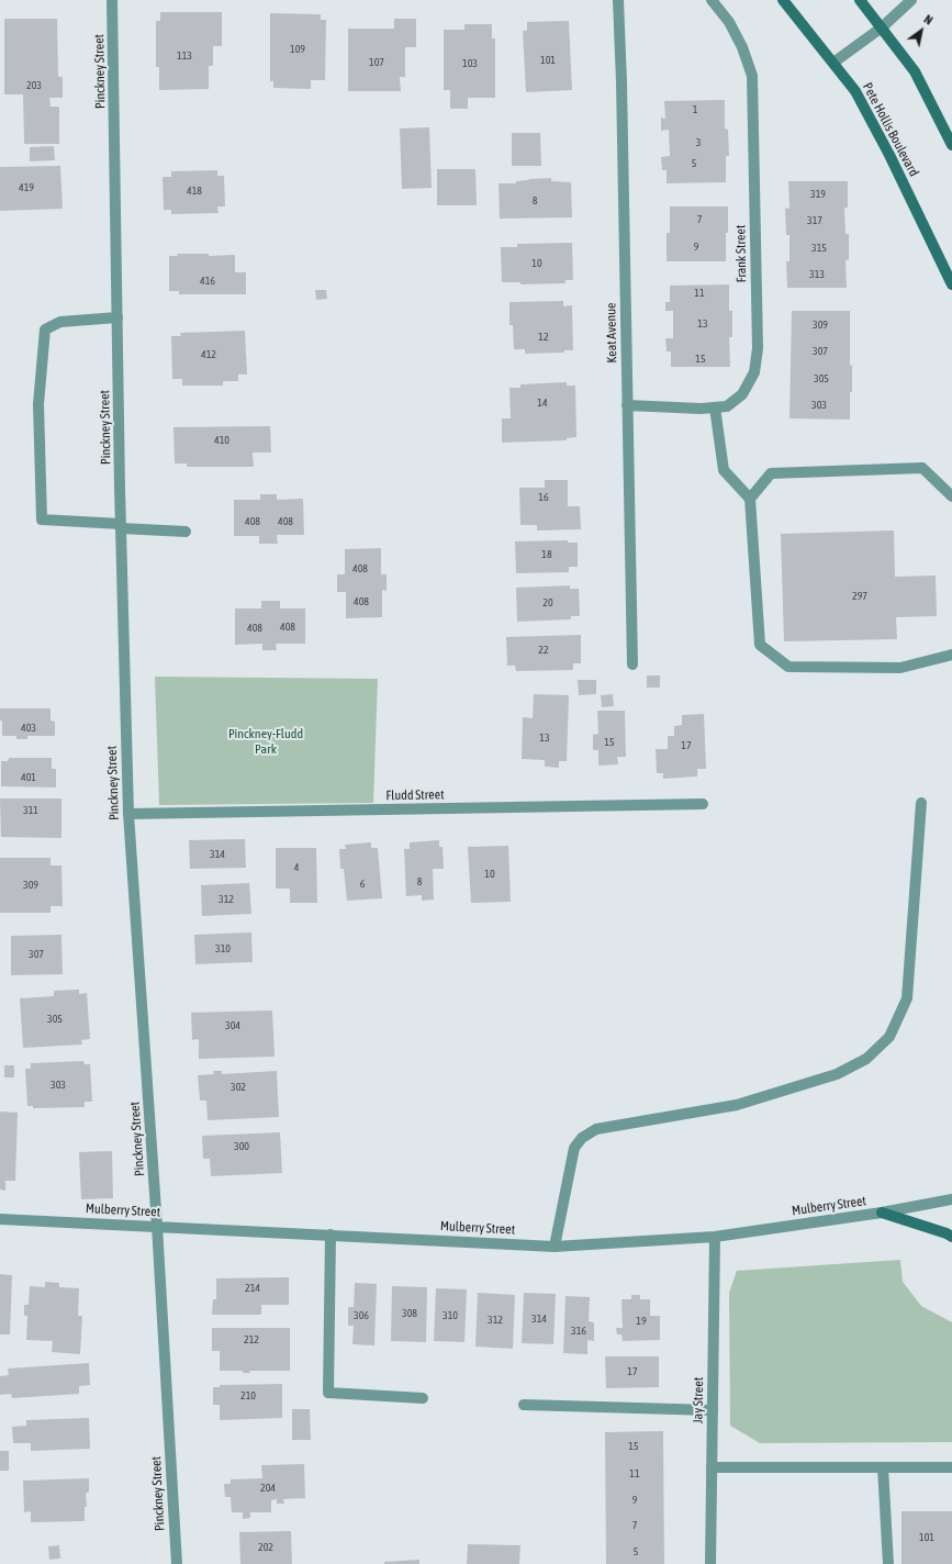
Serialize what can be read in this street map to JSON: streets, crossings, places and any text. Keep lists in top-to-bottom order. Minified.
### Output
{"streets":{"main road":["Pete Hollis Boulevard"],"street":["Pinckney Street","Frank Street","Keat Avenue","Fludd Street","Mulberry Street","Jay Street"]},"crossings":[["Pinckney Street","Fludd Street"],["Pinckney Street","Mulberry Street"],["Frank Street","Keat Avenue"],["Mulberry Street","Jay Street"]],"parks":["Pinckney-Fludd Park"],"house_numbers":["109","113","101","107","103","203","1","3","5","419","418","319","8","7","317","9","315","10","313","416","11","13","309","12","307","412","15","305","14","303","410","16","408","408","18","408","297","408","20","408","408","22","403","13","15","17","401","311","314","4","10","8","6","309","312","310","307","305","304","303","302","300","214","308","306","310","314","312","19","316","212","17","210","15","11","204","9","7","101","202","5"],"north":"top right"}
